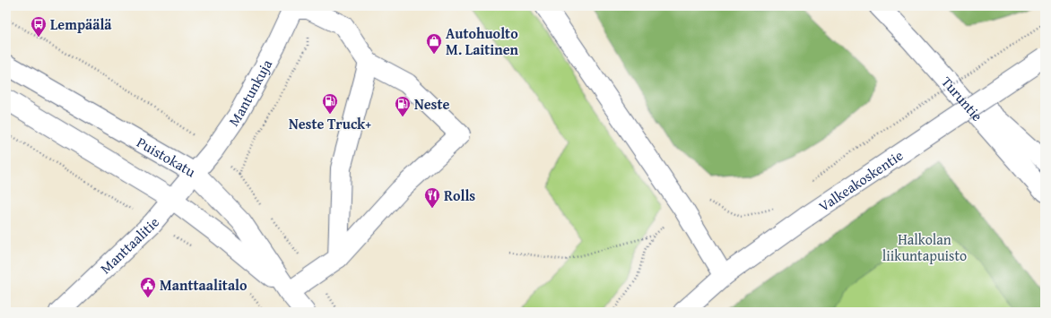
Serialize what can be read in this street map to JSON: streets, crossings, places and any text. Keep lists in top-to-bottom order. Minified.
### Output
{"streets":{"street":["Mantunkuja","Turuntie","Puistokatu","Valkeakoskentie","Manttaalitie"]},"crossings":[["Mantunkuja","Puistokatu"],["Mantunkuja","Manttaalitie"],["Puistokatu","Manttaalitie"]],"parks":["Halkolan liikuntapuisto"],"places":{"bus stop":["Lempäälä"],"shop":["Autohuolto M. Laitinen"],"fuel station":["Neste Truck+","Neste"],"restaurant":["Rolls"],"public building":["Manttaalitalo"]}}
